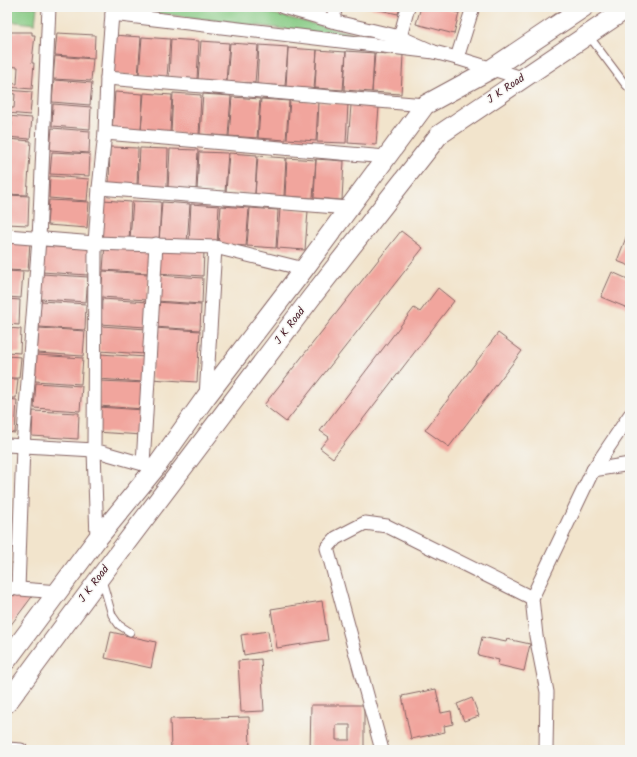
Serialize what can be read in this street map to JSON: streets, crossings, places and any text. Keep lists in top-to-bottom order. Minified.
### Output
{"streets":{"main road":["J K Road"]}}
